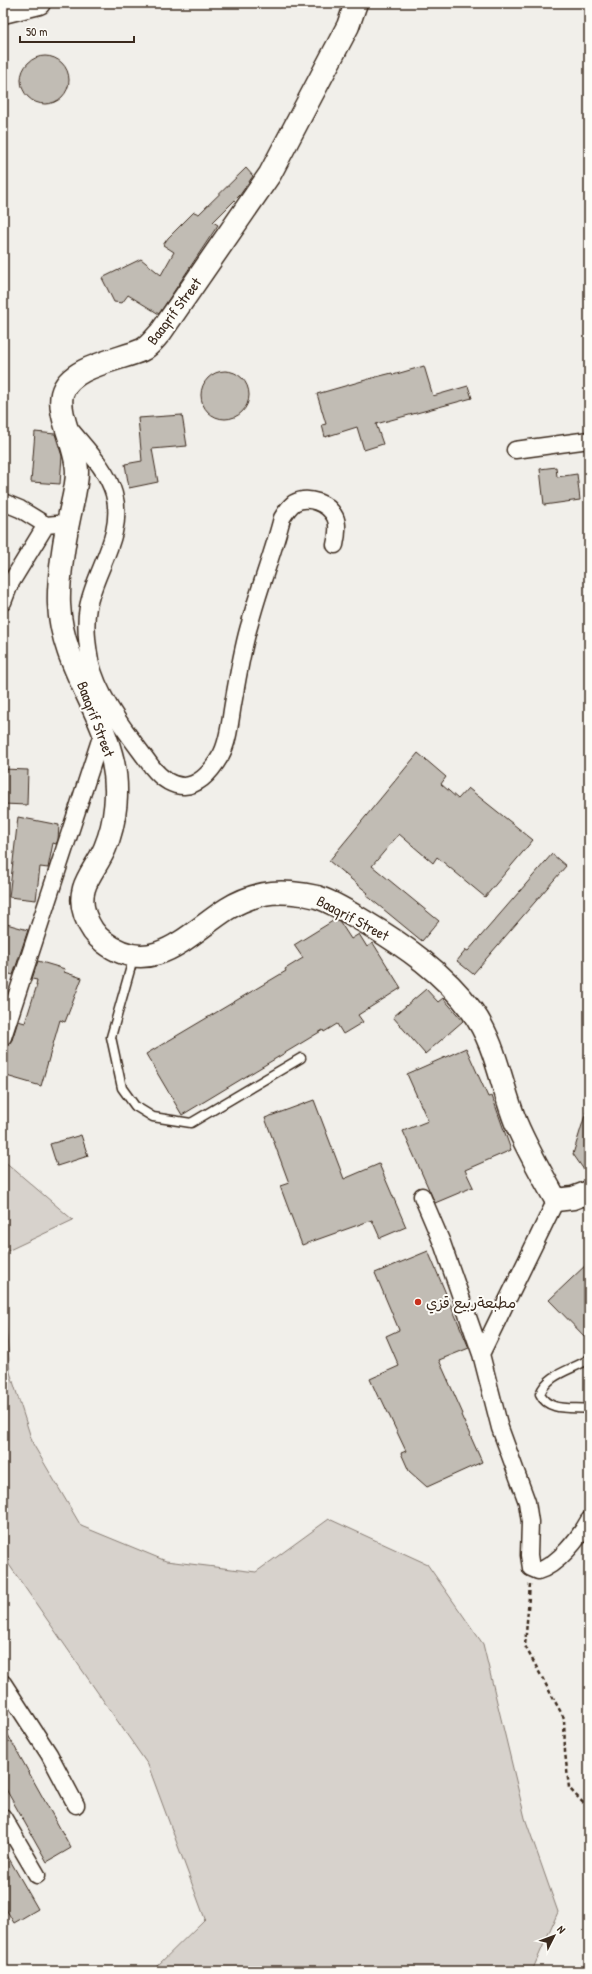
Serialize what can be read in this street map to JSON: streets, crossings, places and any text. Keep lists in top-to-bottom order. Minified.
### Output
{"streets":{"street":["Baaqrif Street"]},"places":["مطبعةربيع قزي"],"scale_bar":"50 m","north":"top right"}
